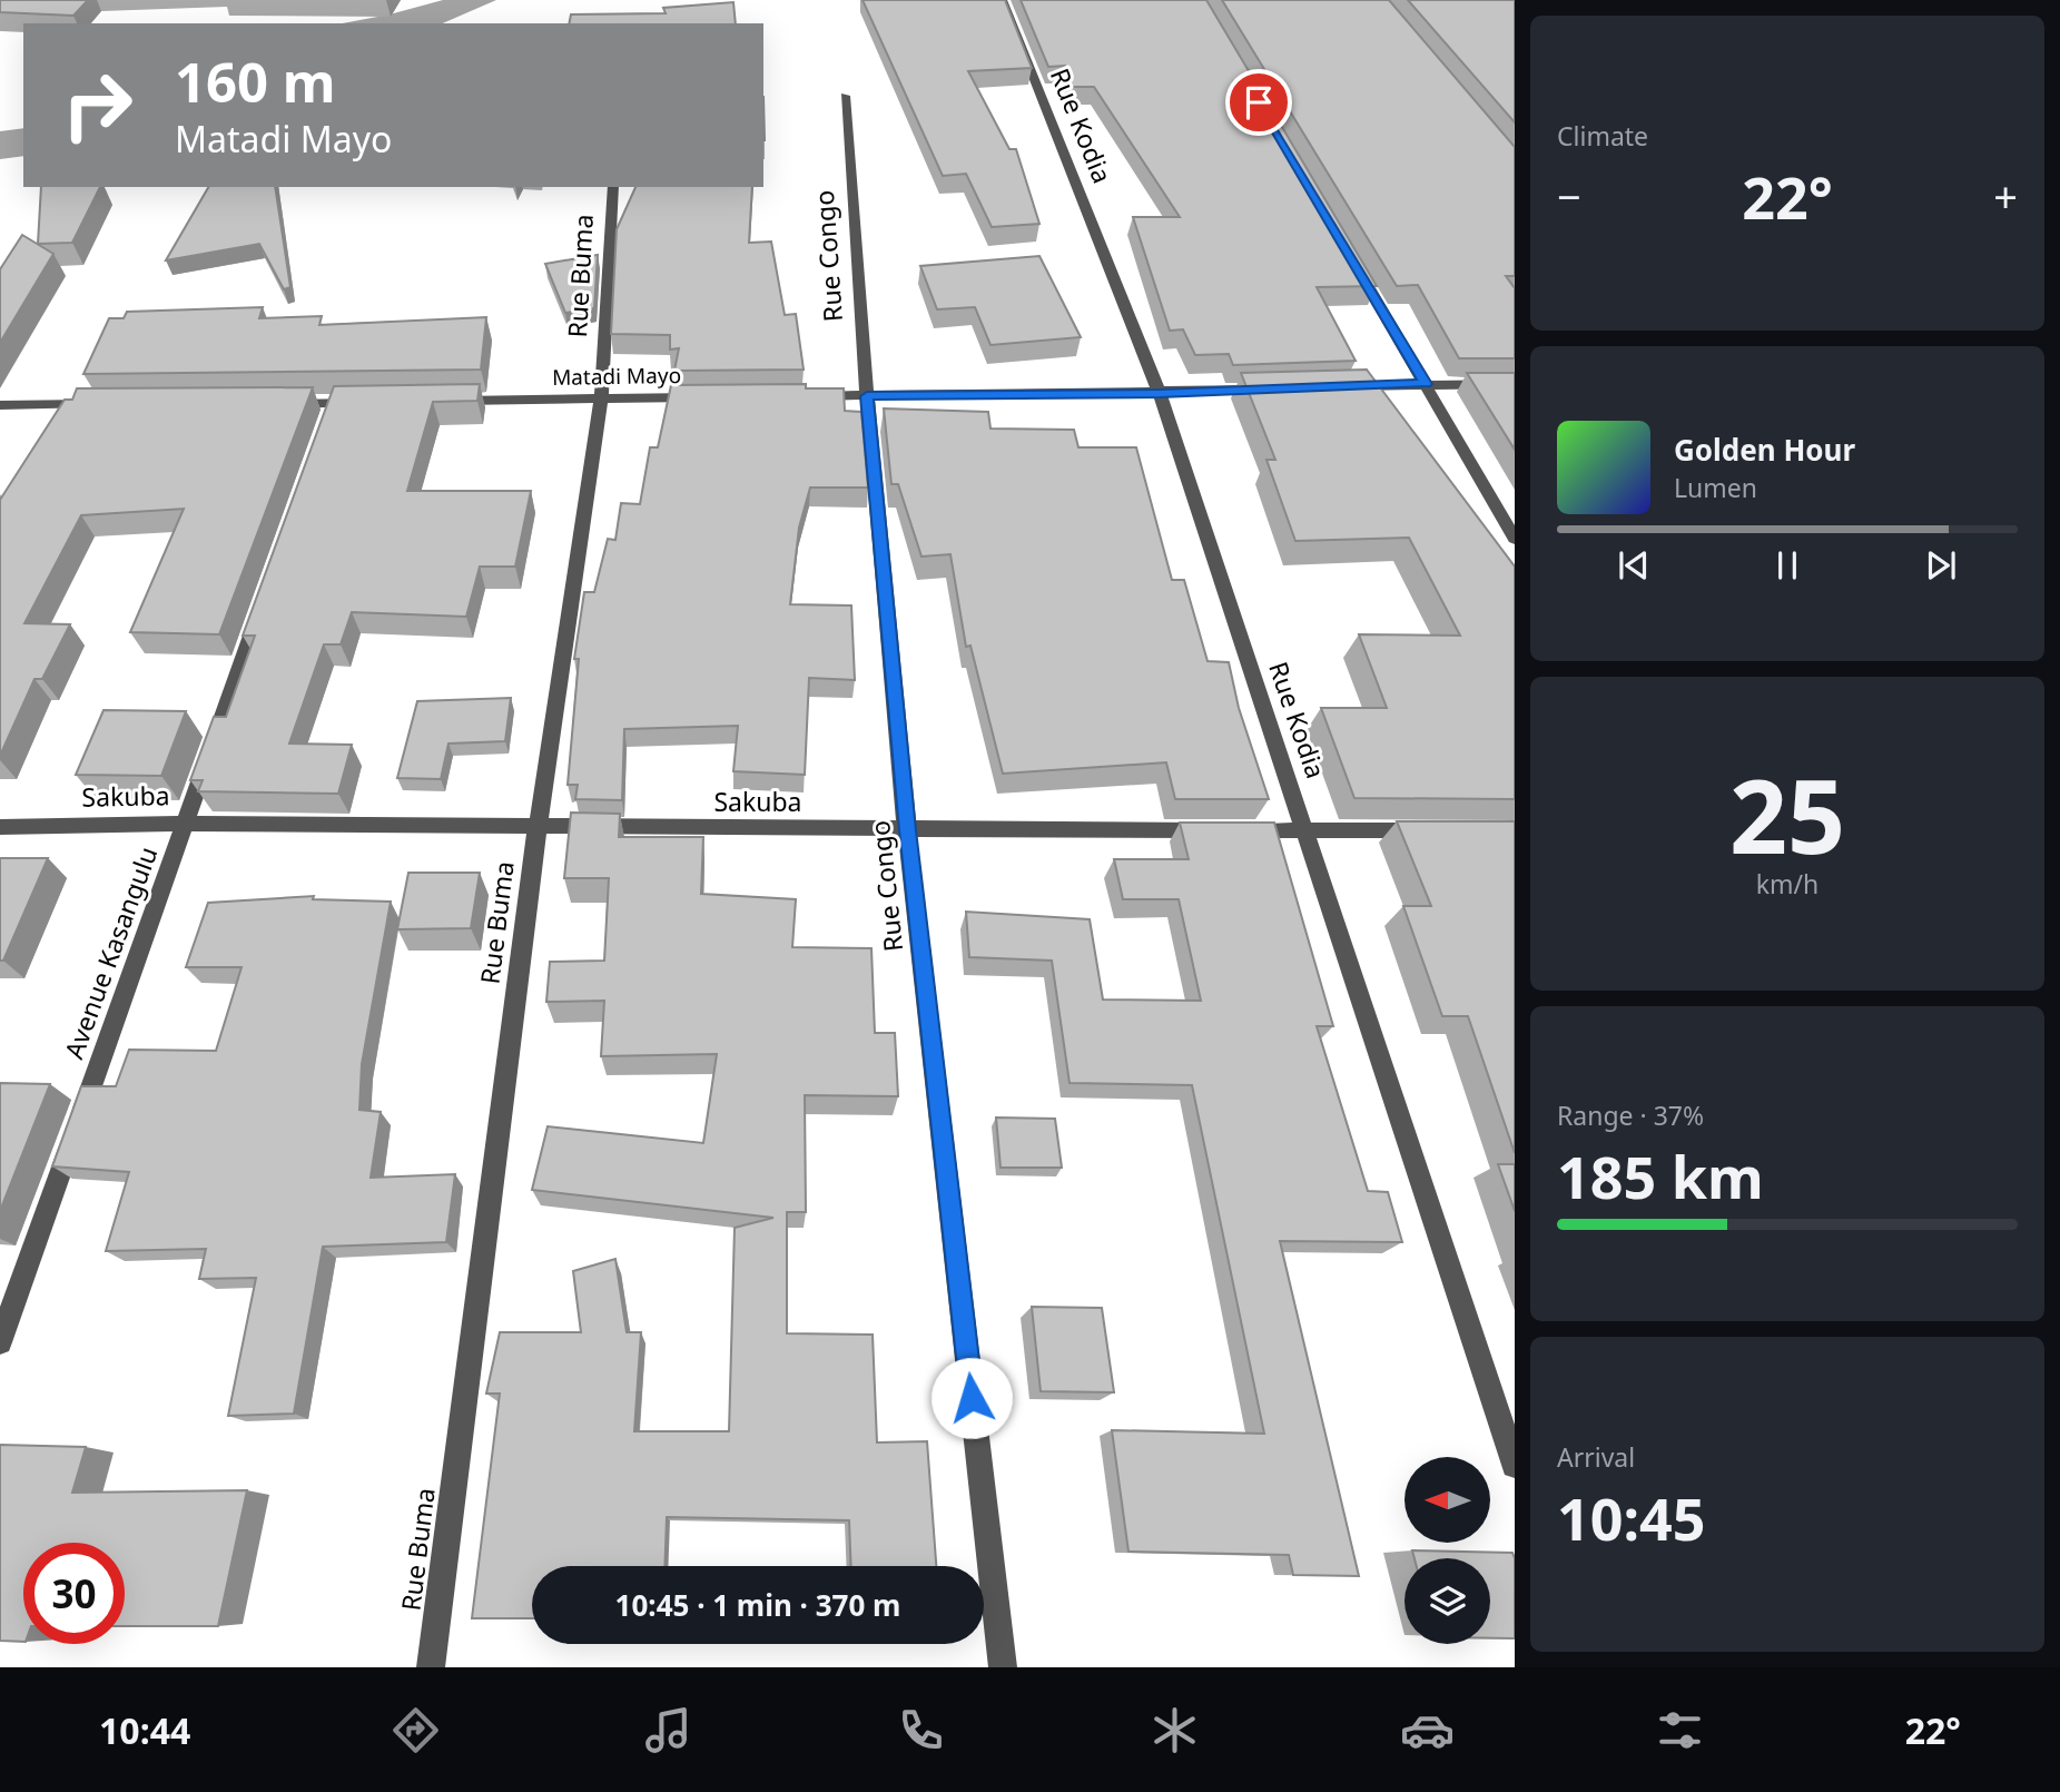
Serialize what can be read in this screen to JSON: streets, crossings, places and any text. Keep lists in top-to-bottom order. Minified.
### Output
{"streets":{"street":["Rue Kodia","Rue Congo","Rue Buma","Matadi Mayo","Sakuba","Avenue Kasangulu"]},"crossings":[["Rue Kodia","Sakuba"],["Rue Congo","Sakuba"],["Rue Buma","Matadi Mayo"],["Rue Buma","Sakuba"],["Sakuba","Avenue Kasangulu"]],"north":"left","page":{"tile":["Climate",["25","km/h"],["Range · 37%","185 km"],["Arrival","10:45"]],"turn":["160 m","Matadi Mayo"],"heat":["−","22°","+"],"song":["Golden Hour","Lumen"],"limit":"30","trip":"10:45 · 1 min · 370 m","tabs":["10:44","22°"]}}
